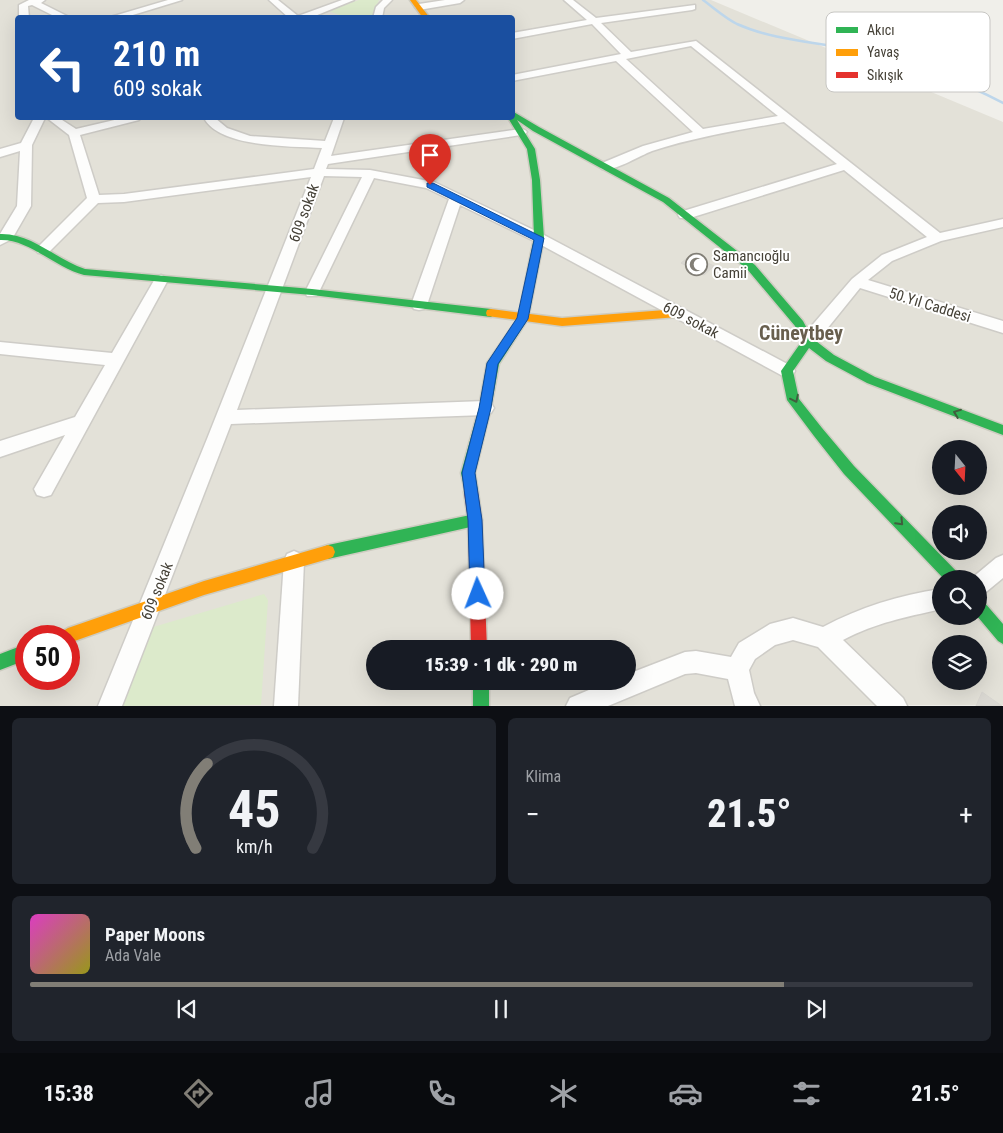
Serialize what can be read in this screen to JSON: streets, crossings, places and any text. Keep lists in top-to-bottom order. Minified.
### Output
{"streets":{"street":["609 sokak","50.Yıl Caddesi"]},"districts":["Cüneytbey"],"places":{"mosque":["Samancıoğlu Camii"]},"legend":["Akıcı","Yavaş","Sıkışık"],"north":"bottom","page":{"turn":["210 m","609 sokak"],"limit":"50","trip":"15:39 · 1 dk · 290 m","tile":"Klima","heat":["−","21.5°","+"],"song":["Paper Moons","Ada Vale"],"tabs":["15:38","21.5°"],"gauge":["45","km/h"]}}
